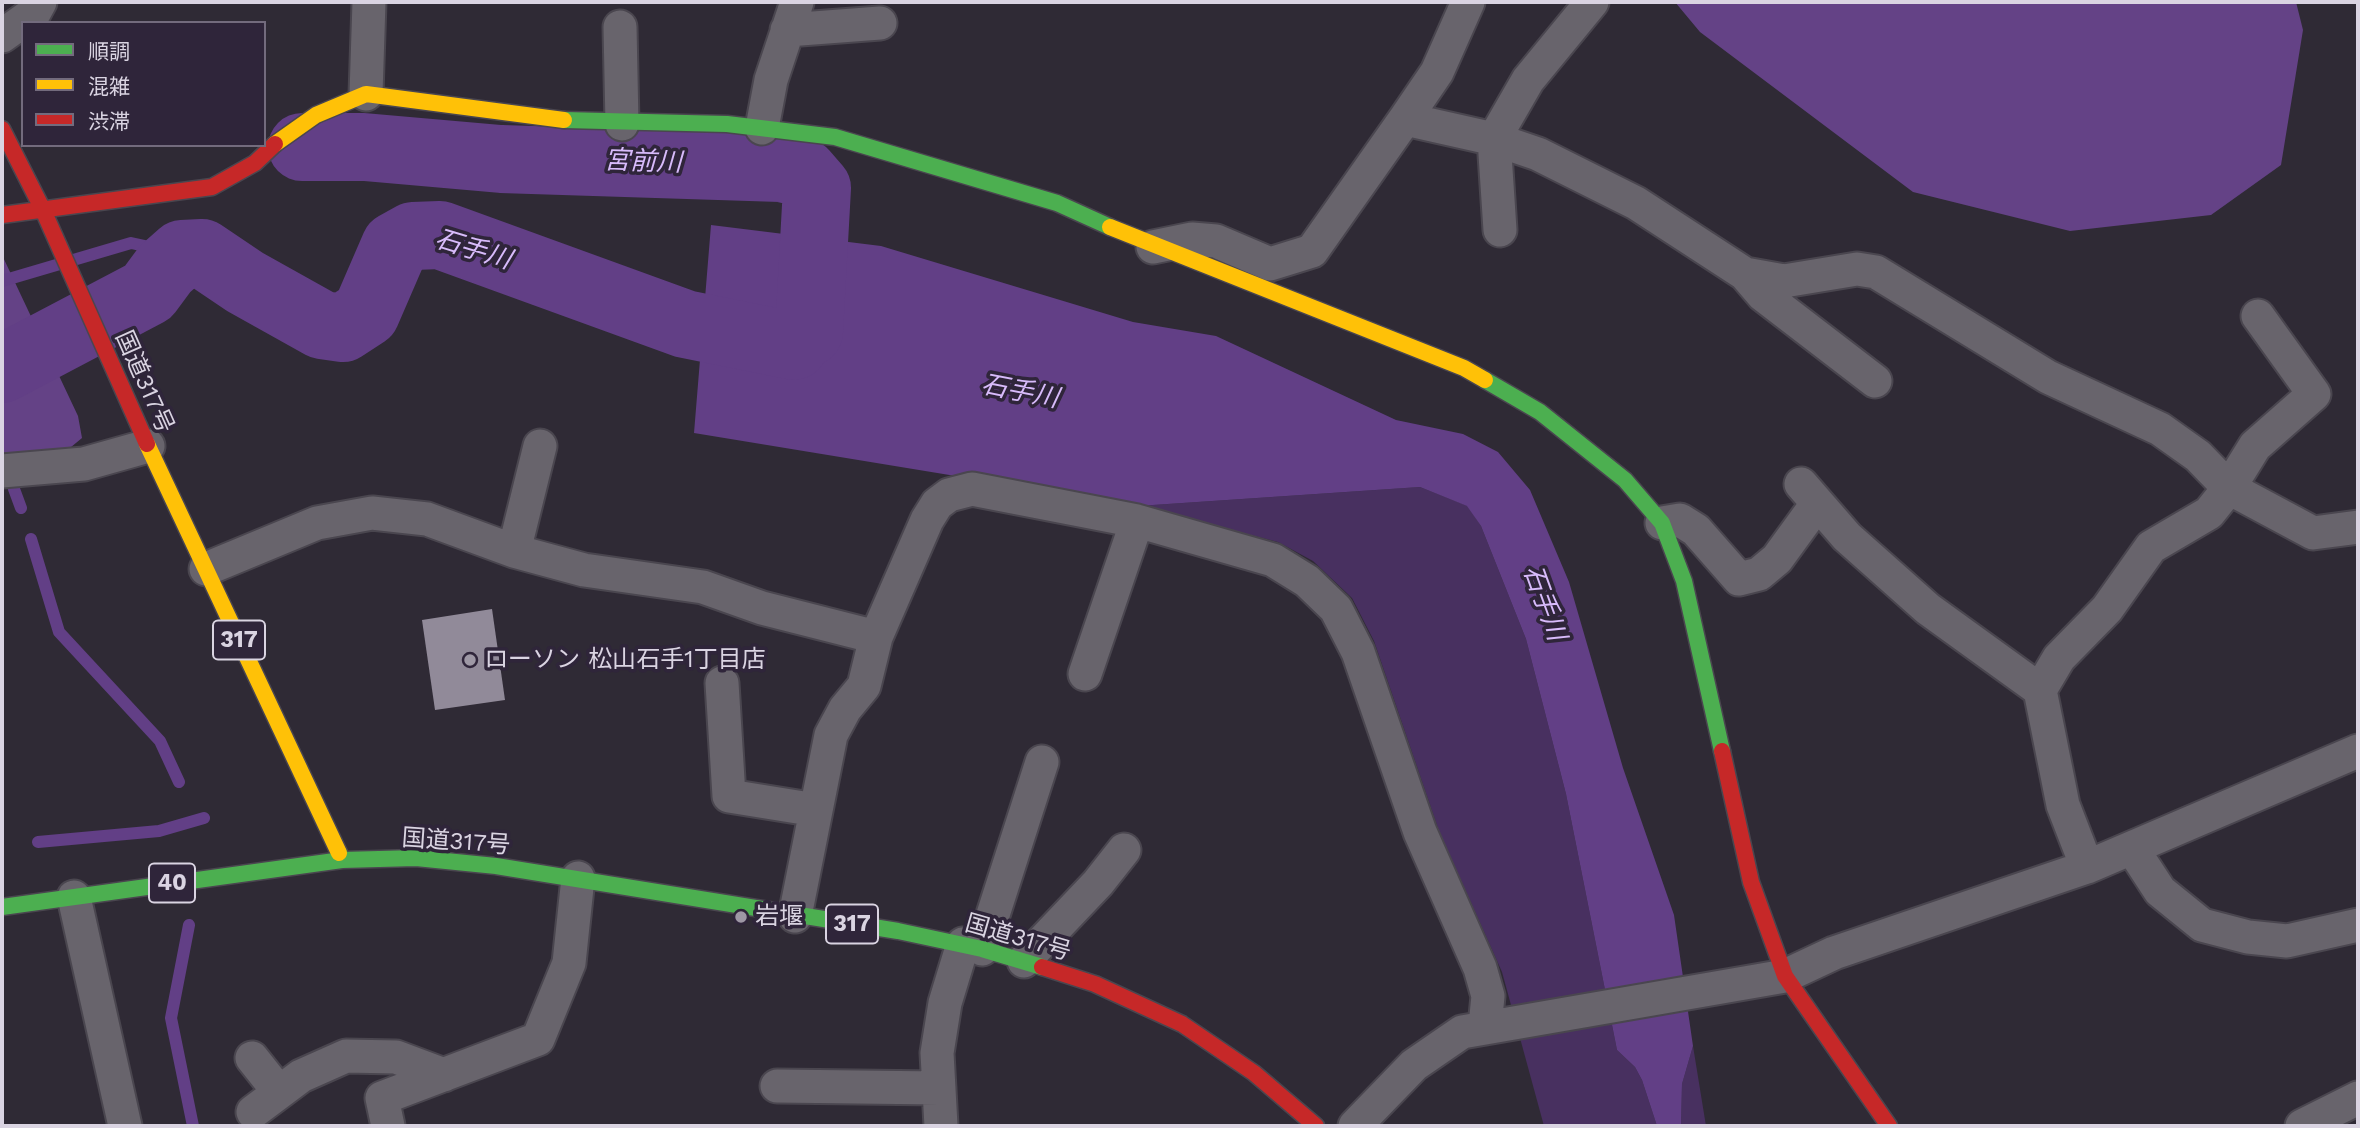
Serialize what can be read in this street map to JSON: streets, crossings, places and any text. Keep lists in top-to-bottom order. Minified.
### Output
{"streets":{"main road":["国道317号","317","40"]},"crossings":[["国道317号","40"]],"water":["宮前川","石手川"],"places":["ローソン 松山石手1丁目店","岩堰"],"legend":["順調","混雑","渋滞"]}
